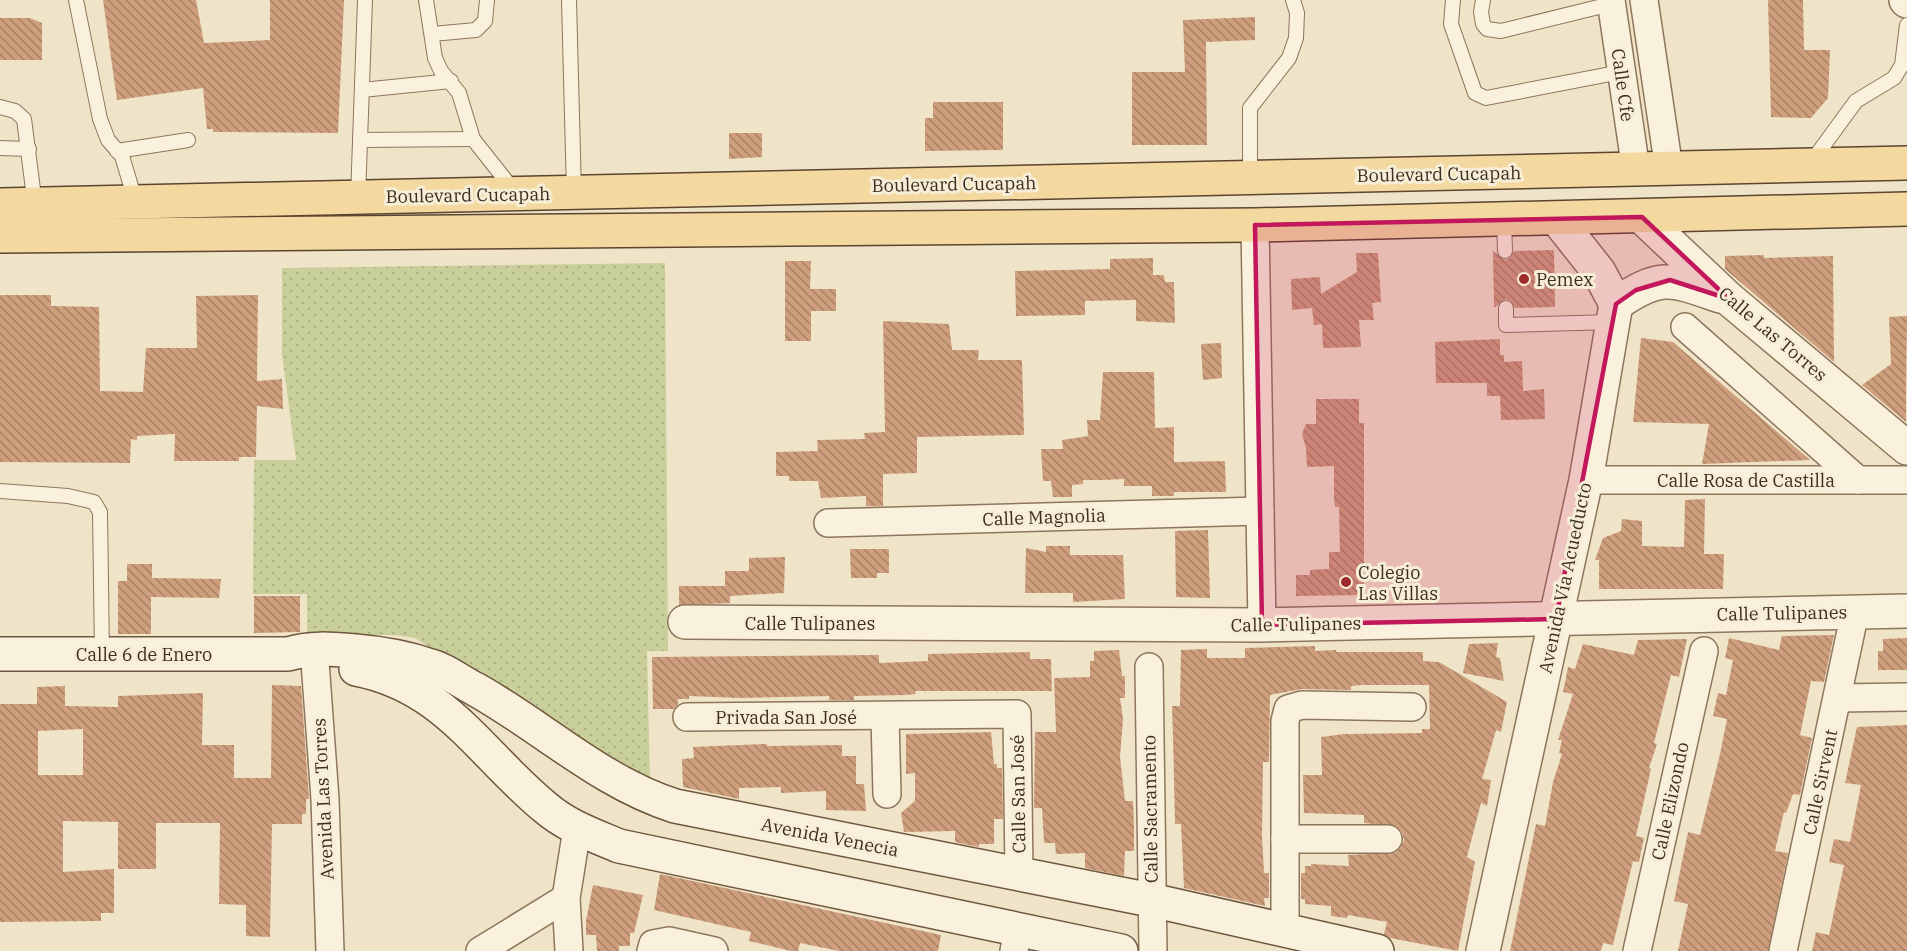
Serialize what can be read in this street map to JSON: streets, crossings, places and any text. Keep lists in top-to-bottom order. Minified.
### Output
{"streets":{"main road":["Boulevard Cucapah"],"street":["Calle Cfe","Calle Las Torres","Calle Rosa de Castilla","Calle Magnolia","Avenida Vía Acueducto","Calle Tulipanes","Calle 6 de Enero","Privada San José","Calle Sirvent","Calle San José","Avenida Las Torres","Calle Elizondo","Calle Sacramento","Avenida Venecia"]},"crossings":[["Calle Cfe","Boulevard Cucapah"],["Boulevard Cucapah","Calle Las Torres"],["Calle Rosa de Castilla","Avenida Vía Acueducto"],["Avenida Vía Acueducto","Calle Tulipanes"],["Calle Tulipanes","Calle Sirvent"],["Calle 6 de Enero","Avenida Las Torres"],["Calle 6 de Enero","Avenida Venecia"],["Privada San José","Calle San José"],["Calle San José","Avenida Venecia"],["Avenida Las Torres","Avenida Venecia"],["Calle Sacramento","Avenida Venecia"]],"places":["Pemex","Colegio Las Villas"]}
